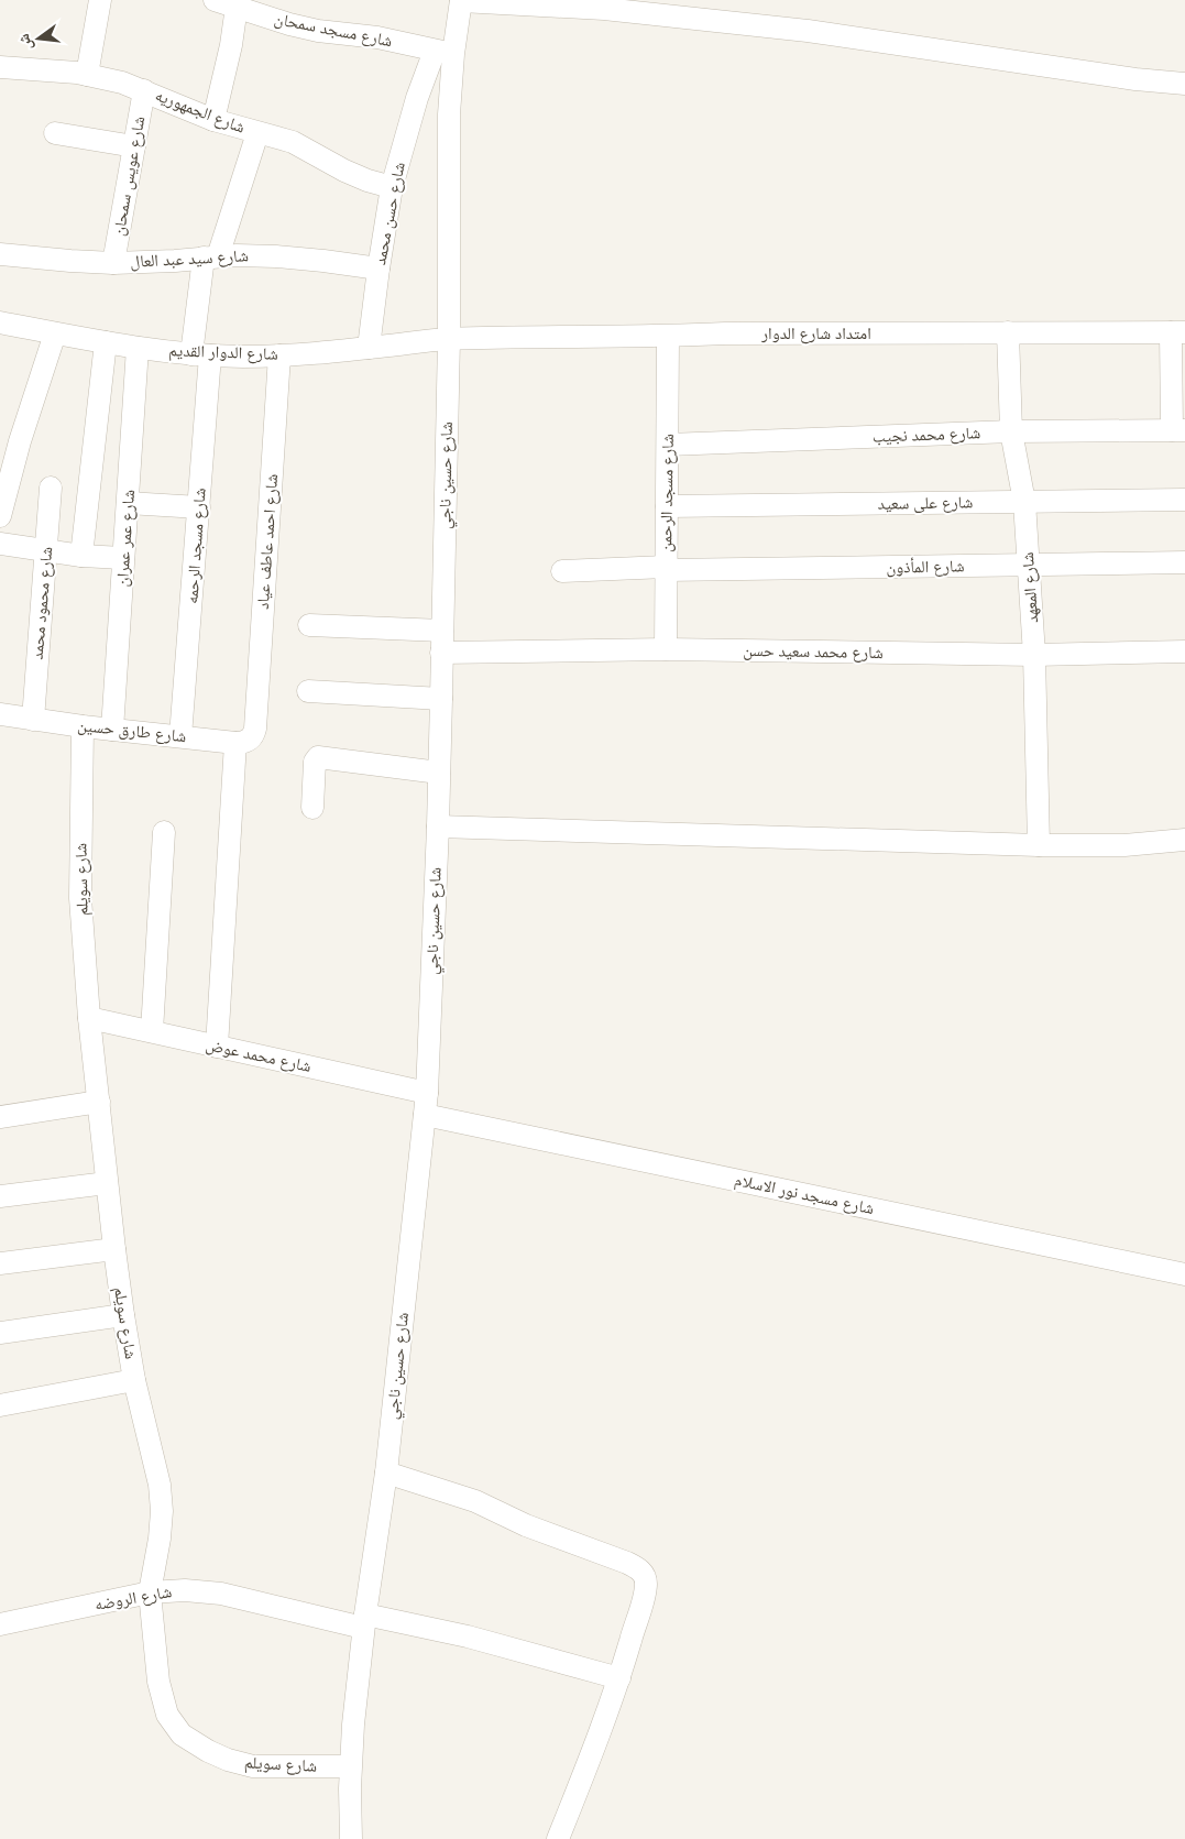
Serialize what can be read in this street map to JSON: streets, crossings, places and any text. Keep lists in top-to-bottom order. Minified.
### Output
{"streets":{"street":["شارع مسجد سمحان","شارع الجمهوريه","شارع عويس سمحان","شارع حسن محمد","شارع سيد عبد العال","امتداد شارع الدوار","شارع الدوار القديم","شارع محمد نجيب","شارع حسين ناجي","شارع مسجد الرحمن","شارع على سعيد","شارع عمر عمران","شارع احمد عاطف عياد","شارع مسجد الرحمه","شارع المأذون","شارع المعهد","شارع محمود محمد","شارع محمد سعيد حسن","شارع طارق حسين","شارع سويلم","شارع محمد عوض","شارع مسجد نور الاسلام","شارع الروضه"]},"crossings":[["شارع مسجد سمحان","شارع حسن محمد"],["شارع مسجد سمحان","شارع حسين ناجي"],["شارع الجمهوريه","شارع عويس سمحان"],["شارع الجمهوريه","شارع حسن محمد"],["شارع الجمهوريه","شارع مسجد الرحمه"],["شارع عويس سمحان","شارع سيد عبد العال"],["شارع حسن محمد","شارع سيد عبد العال"],["شارع حسن محمد","شارع الدوار القديم"],["شارع حسن محمد","شارع حسين ناجي"],["شارع سيد عبد العال","شارع مسجد الرحمه"],["امتداد شارع الدوار","شارع الدوار القديم"],["امتداد شارع الدوار","شارع حسين ناجي"],["امتداد شارع الدوار","شارع مسجد الرحمن"],["امتداد شارع الدوار","شارع المعهد"],["شارع الدوار القديم","شارع حسين ناجي"],["شارع الدوار القديم","شارع عمر عمران"],["شارع الدوار القديم","شارع احمد عاطف عياد"],["شارع الدوار القديم","شارع مسجد الرحمه"],["شارع محمد نجيب","شارع مسجد الرحمن"],["شارع محمد نجيب","شارع المعهد"],["شارع حسين ناجي","شارع محمد سعيد حسن"],["شارع حسين ناجي","شارع سويلم"],["شارع حسين ناجي","شارع محمد عوض"],["شارع حسين ناجي","شارع مسجد نور الاسلام"],["شارع حسين ناجي","شارع الروضه"],["شارع مسجد الرحمن","شارع على سعيد"],["شارع مسجد الرحمن","شارع المأذون"],["شارع مسجد الرحمن","شارع محمد سعيد حسن"],["شارع على سعيد","شارع المعهد"],["شارع عمر عمران","شارع طارق حسين"],["شارع احمد عاطف عياد","شارع طارق حسين"],["شارع مسجد الرحمه","شارع طارق حسين"],["شارع المأذون","شارع المعهد"],["شارع المعهد","شارع محمد سعيد حسن"],["شارع محمود محمد","شارع طارق حسين"],["شارع طارق حسين","شارع سويلم"],["شارع سويلم","شارع محمد عوض"],["شارع سويلم","شارع الروضه"]],"north":"left"}
